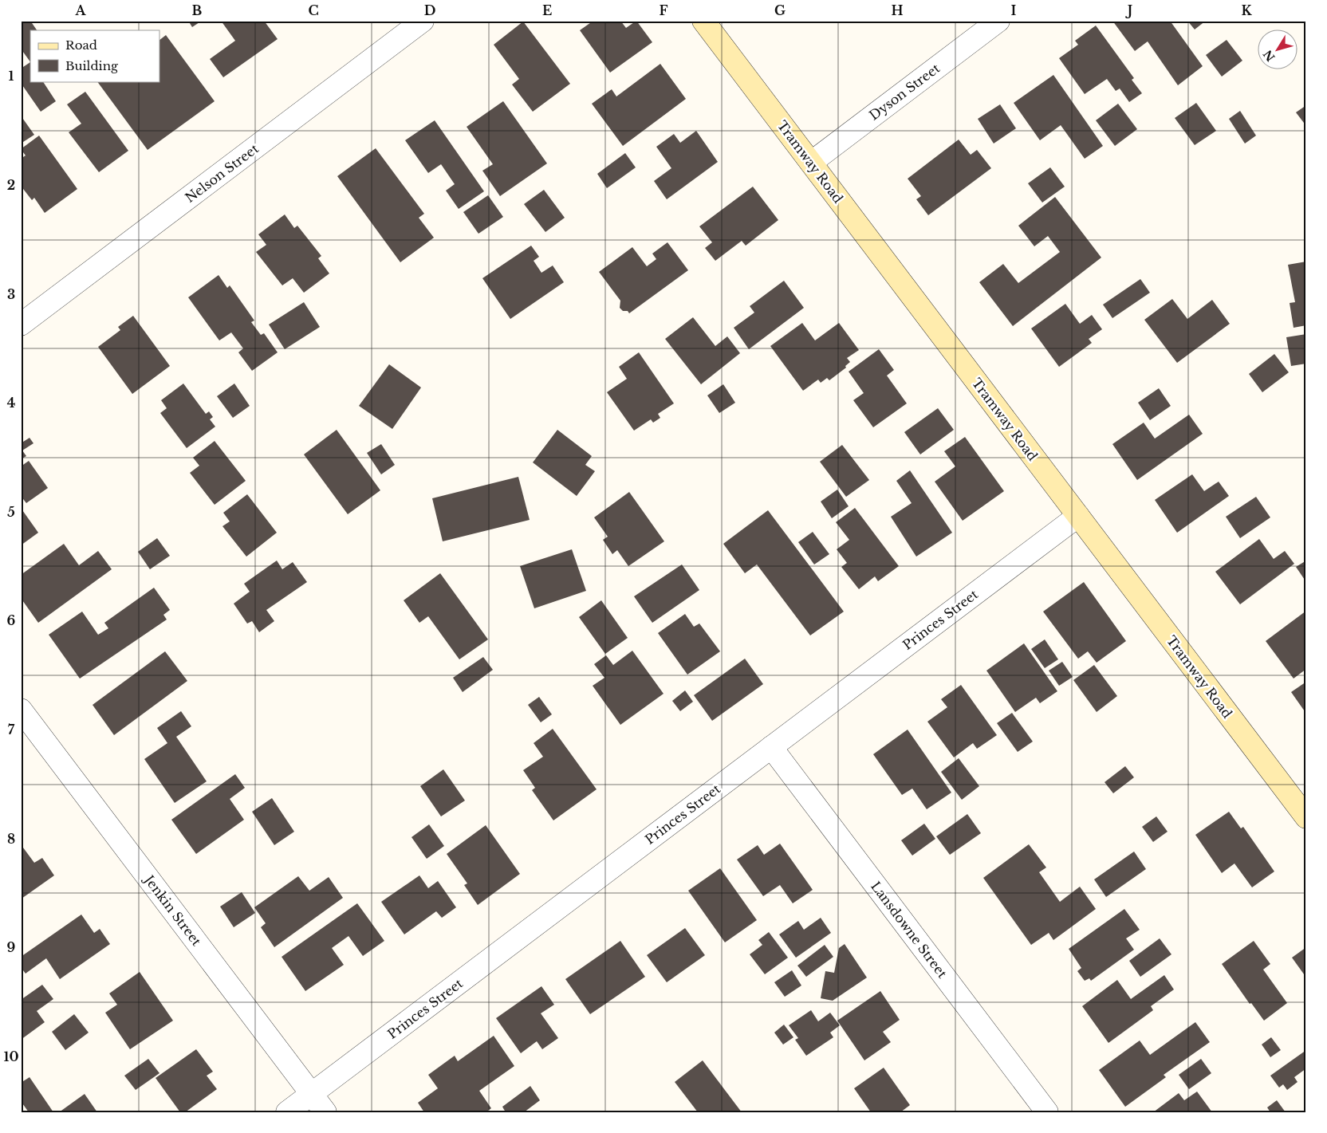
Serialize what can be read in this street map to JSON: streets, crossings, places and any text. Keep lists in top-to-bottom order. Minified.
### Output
{"streets":{"street":["Dyson Street","Tramway Road","Nelson Street","Princes Street","Jenkin Street","Lansdowne Street"]},"crossings":[["Dyson Street","Tramway Road"],["Tramway Road","Princes Street"],["Princes Street","Jenkin Street"],["Princes Street","Lansdowne Street"]],"legend":["Road","Building"],"north":"bottom left","grid":{"columns":["A","B","C","D","E","F","G","H","I","J","K"],"rows":["1","2","3","4","5","6","7","8","9","10"]}}
